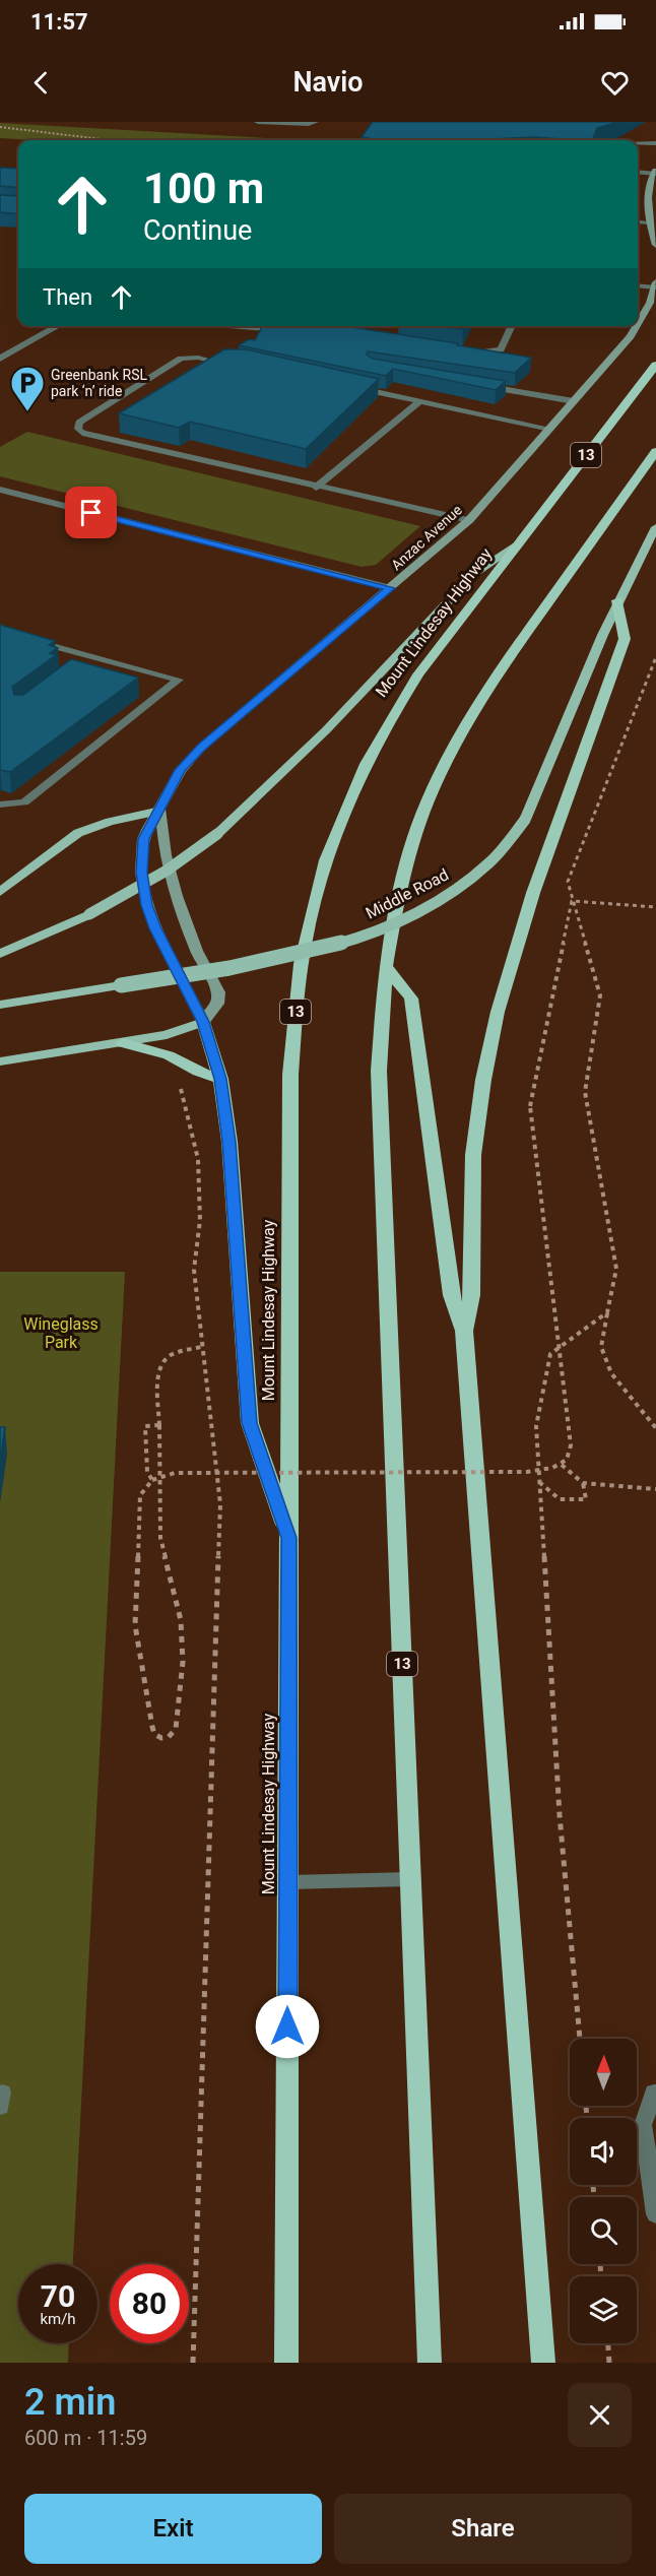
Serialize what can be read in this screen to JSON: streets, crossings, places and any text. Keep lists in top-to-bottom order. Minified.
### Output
{"streets":{"highway":["13","Mount Lindesay Highway"],"main road":["Anzac Avenue","Middle Road"]},"parks":["Wineglass Park"],"places":{"parking":["Greenbank RSL park ‘n’ ride"]},"north":"top","page":{"status":"11:57","header":"Navio","turn":["100 m","Continue"],"then":"Then","speed":"70 km/h","limit":"80","heading":["2 min","600 m · 11:59"],"buttons":["Exit","Share"]}}
